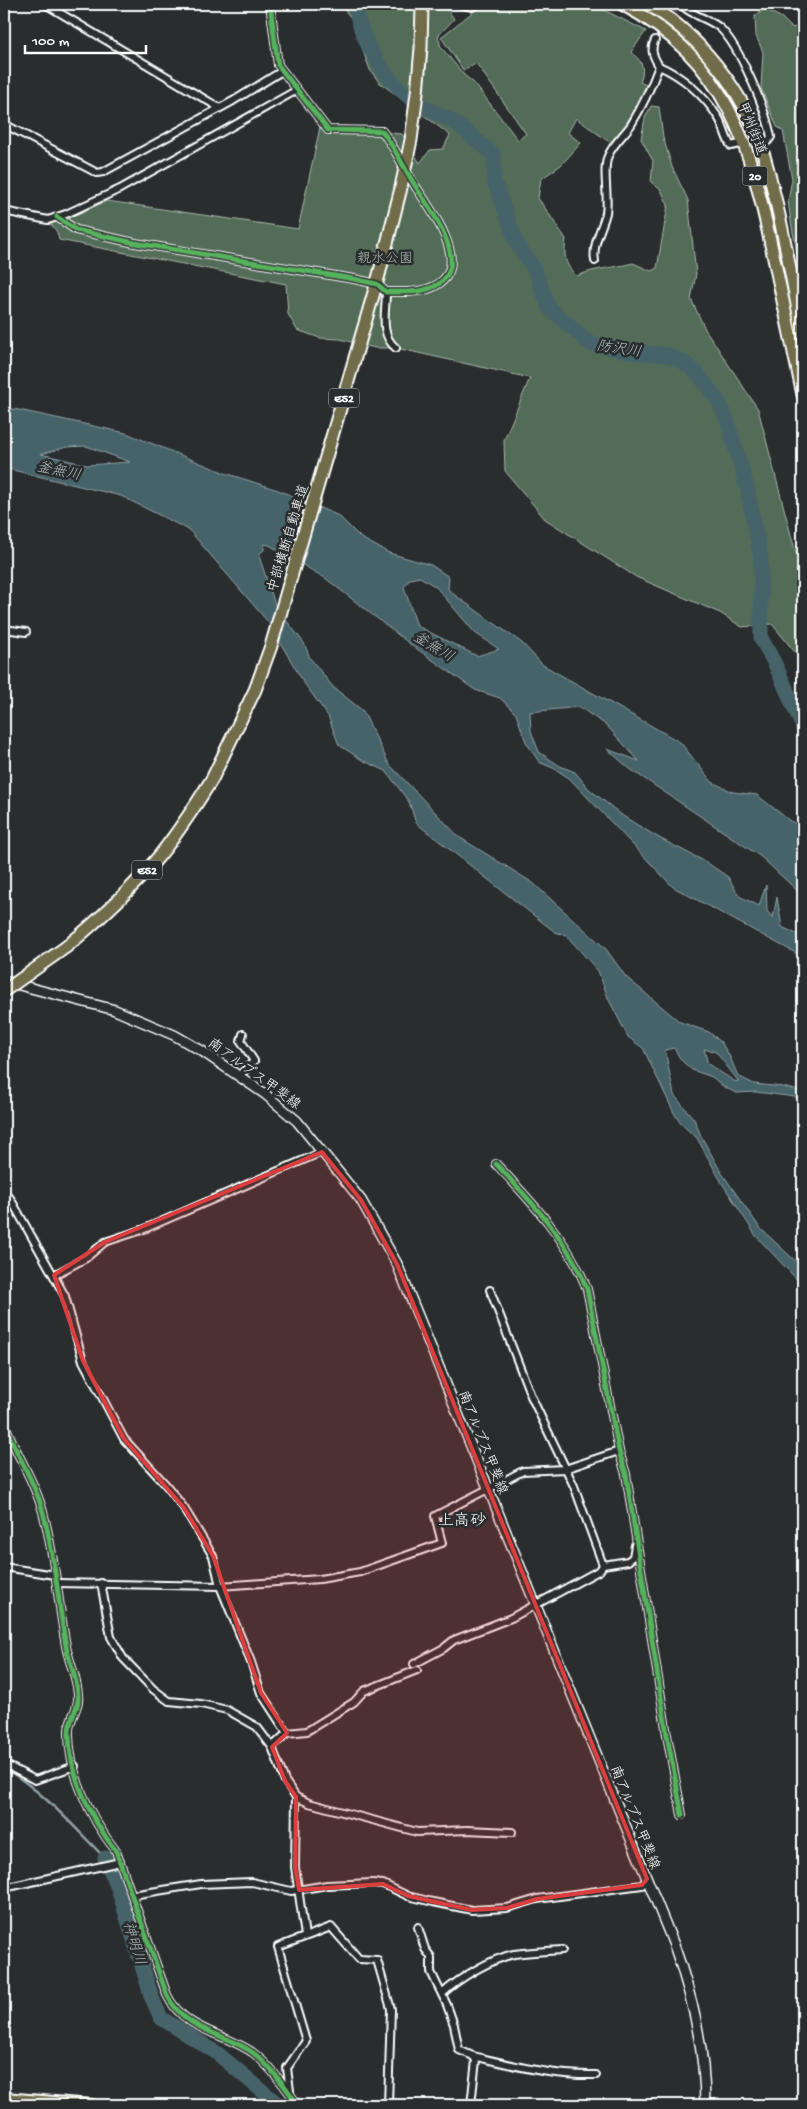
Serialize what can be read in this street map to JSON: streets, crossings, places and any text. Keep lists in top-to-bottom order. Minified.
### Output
{"streets":{"highway":["甲州街道","20","E52","中部横断自動車道"],"main road":["南アルプス甲斐線"]},"districts":["上高砂"],"water":["防沢川","釜無川","神明川"],"parks":["親水公園"],"scale_bar":"100 m"}
